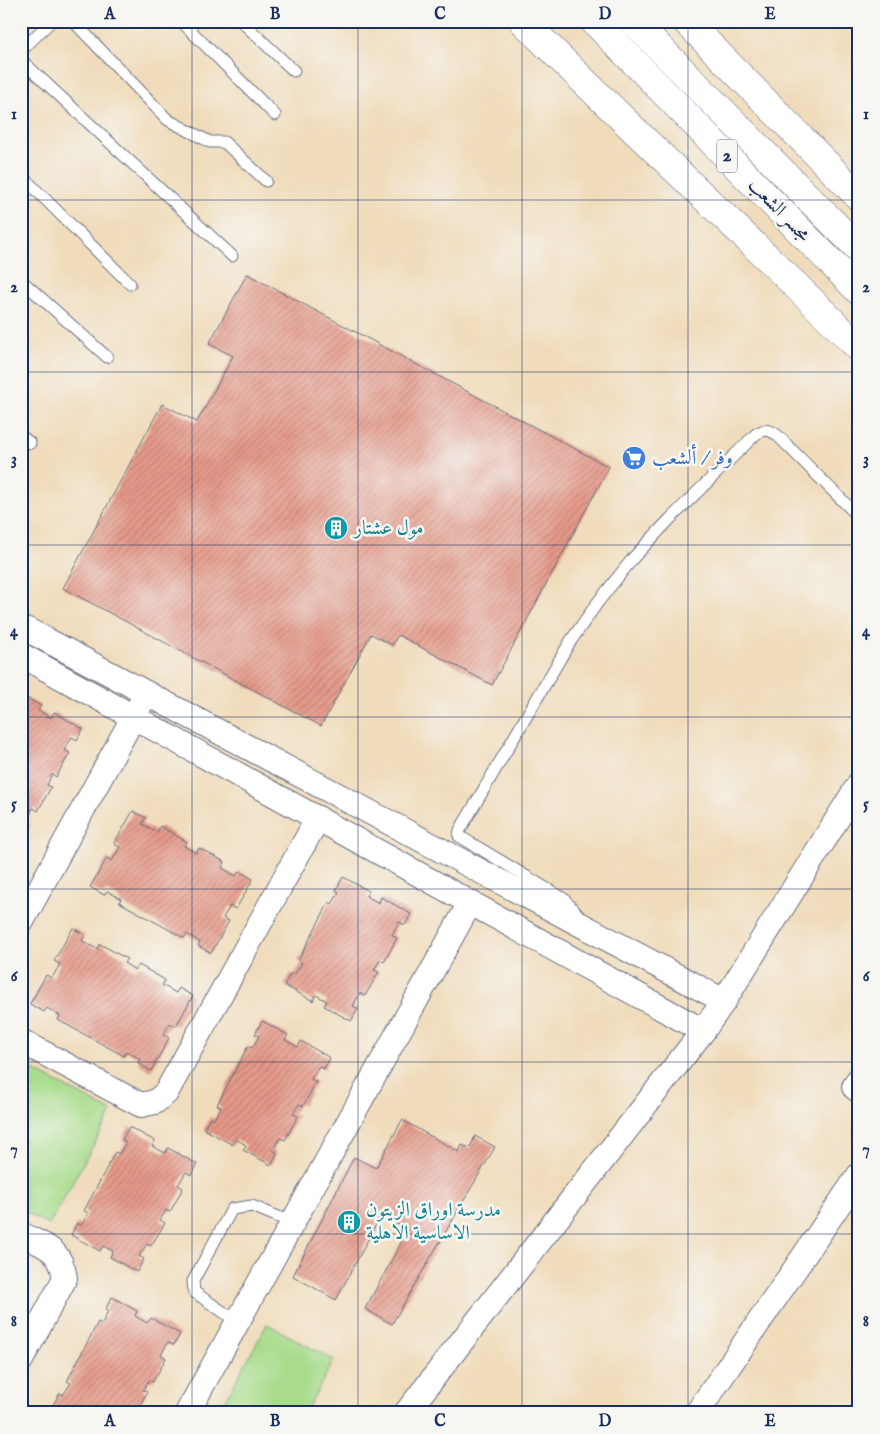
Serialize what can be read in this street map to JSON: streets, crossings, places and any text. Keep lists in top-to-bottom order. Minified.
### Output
{"streets":{"highway":["2","مجسر الشعب"]},"places":{"supermarket":["وفر / ألشعب"],"building":["مول عشتار","مدرسة اوراق الزيتون الاساسية الاهلية"]},"grid":{"columns":["A","B","C","D","E"],"rows":["1","2","3","4","5","6","7","8"]}}
